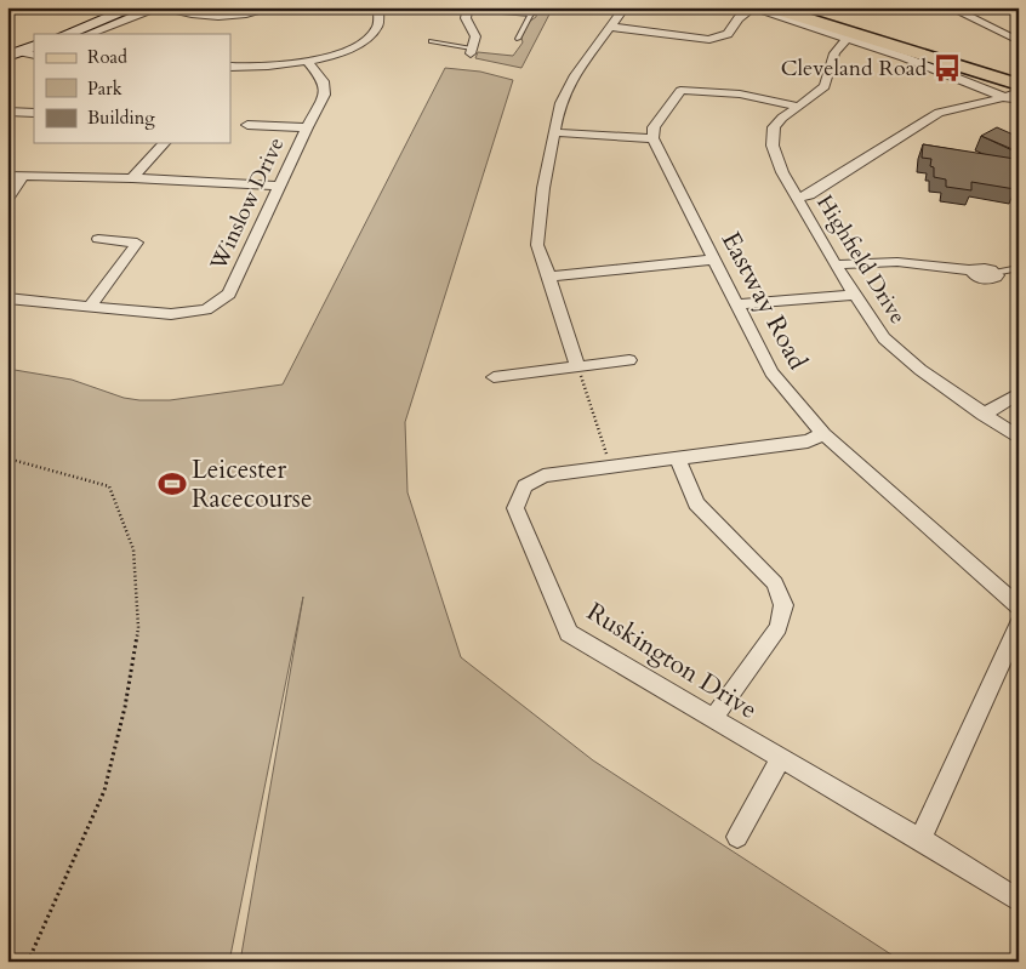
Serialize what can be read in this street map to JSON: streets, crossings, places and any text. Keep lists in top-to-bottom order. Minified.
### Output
{"streets":{"street":["Winslow Drive","Highfield Drive","Eastway Road","Ruskington Drive"]},"crossings":[["Eastway Road","Ruskington Drive"]],"places":{"bus stop":["Cleveland Road"],"sports":["Leicester Racecourse"]},"legend":["Road","Park","Building"]}
